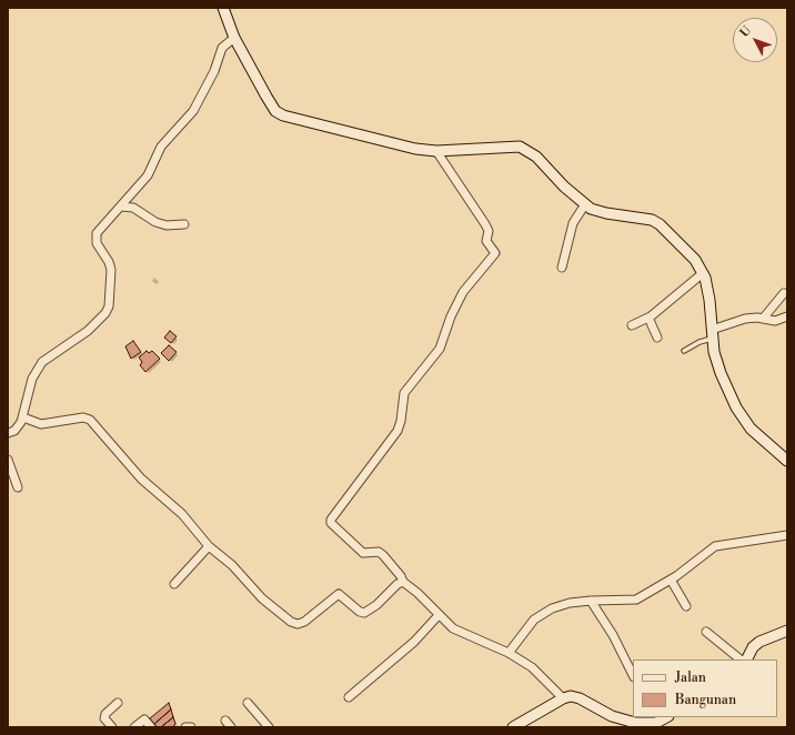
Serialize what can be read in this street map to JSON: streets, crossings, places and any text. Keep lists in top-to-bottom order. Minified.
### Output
{"legend":["Jalan","Bangunan"],"north":"top left"}
